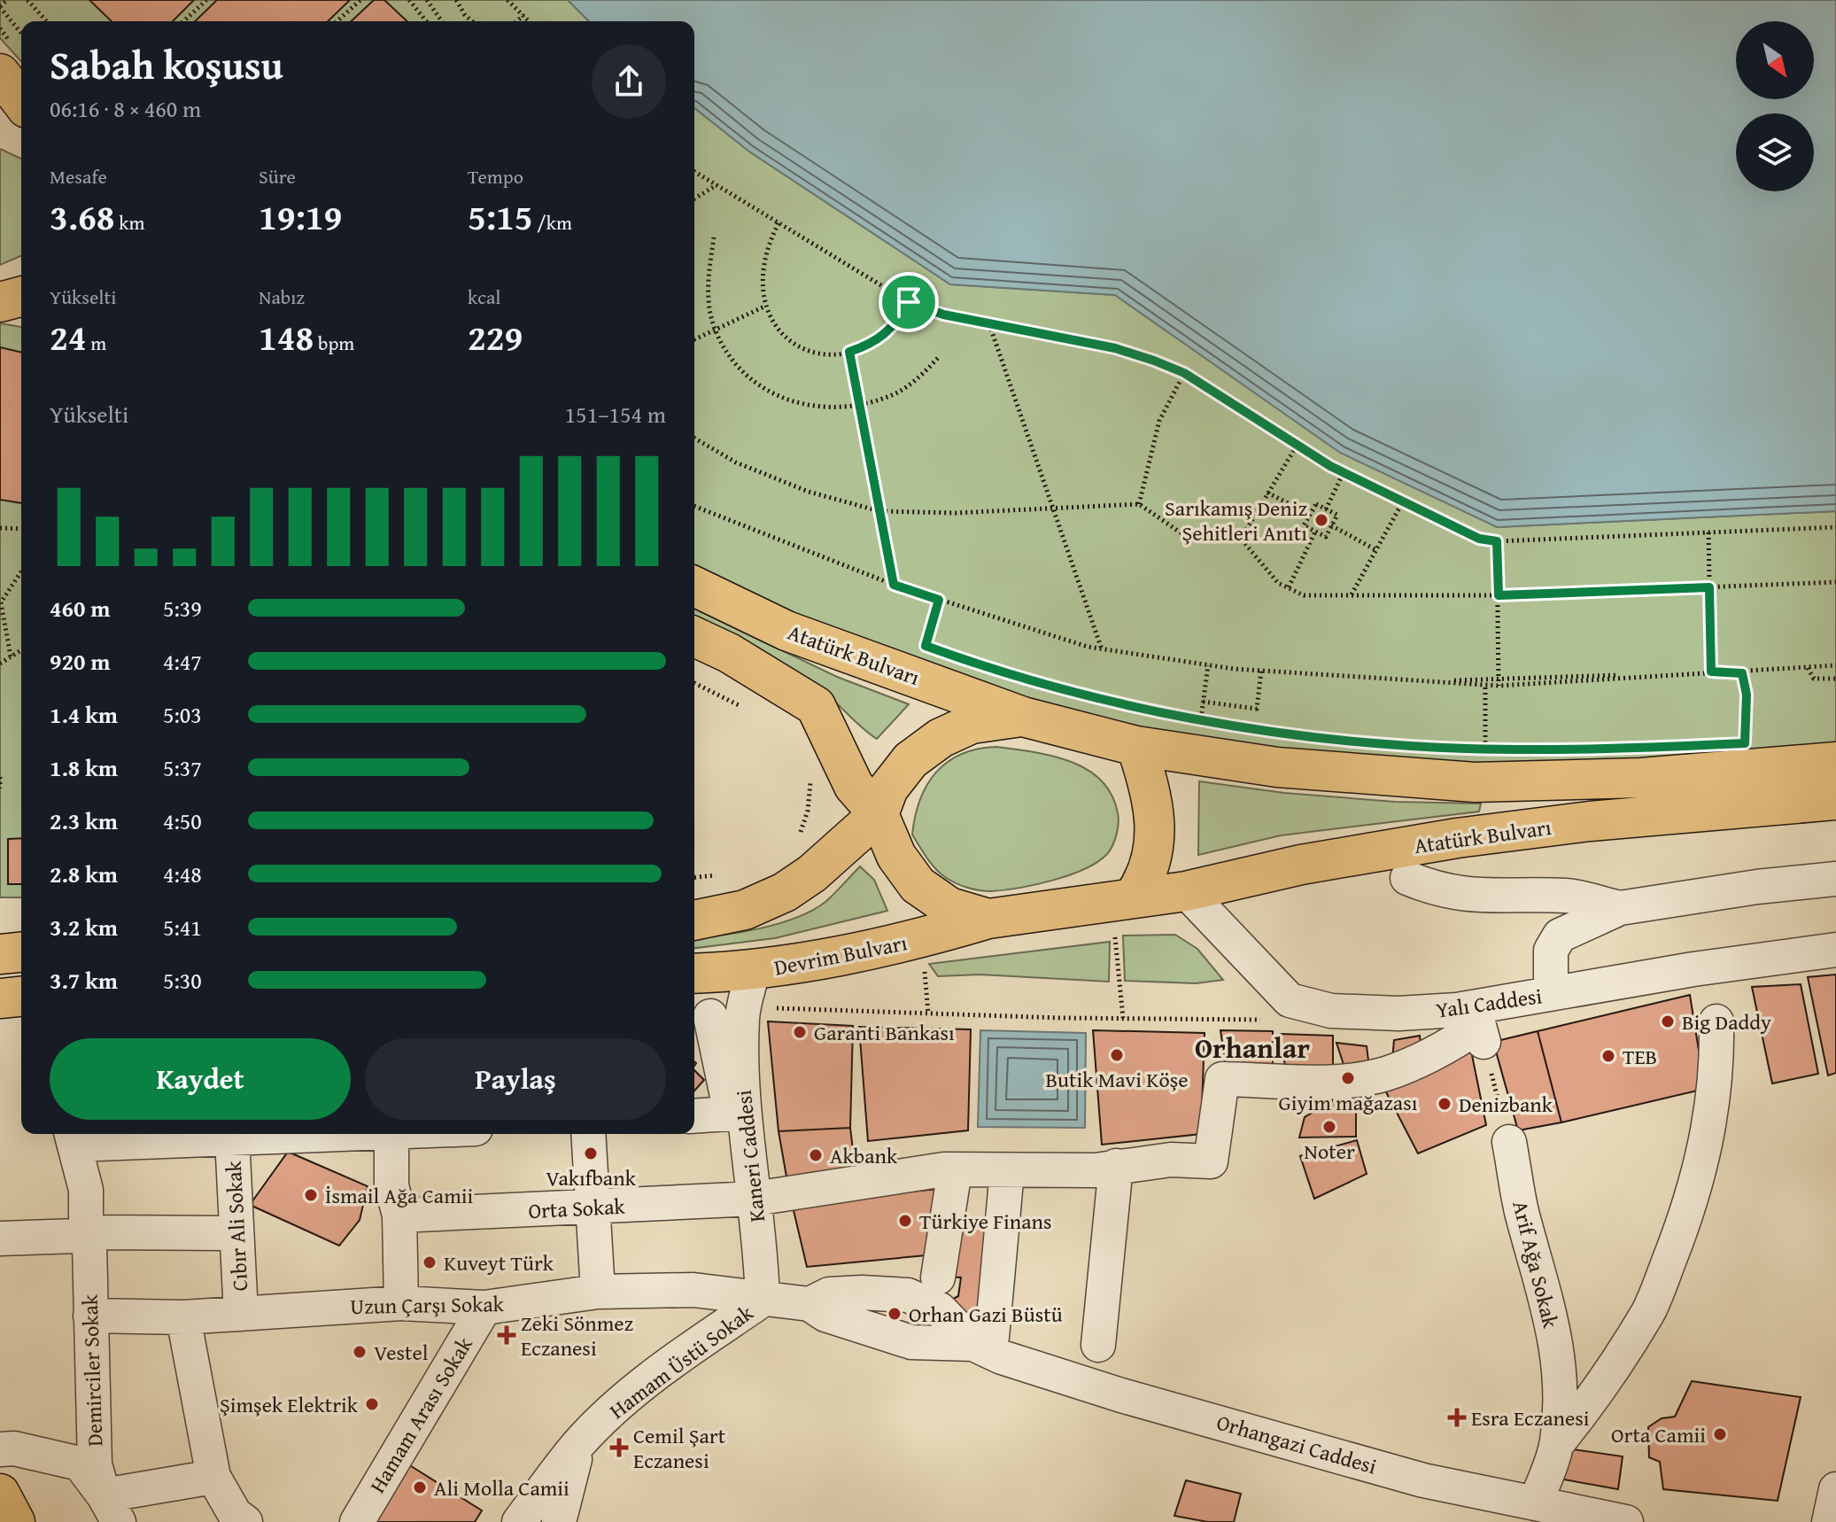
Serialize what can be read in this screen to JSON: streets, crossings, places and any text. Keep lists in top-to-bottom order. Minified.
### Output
{"streets":{"main road":["Atatürk Bulvarı","Devrim Bulvarı"],"street":["Yalı Caddesi","Kaneri Caddesi","Orta Sokak","Cıbır Ali Sokak","Arif Ağa Sokak","Uzun Çarşı Sokak","Hamam Üstü Sokak","Demirciler Sokak","Hamam Arası Sokak","Orhangazi Caddesi"]},"crossings":[["Atatürk Bulvarı","Devrim Bulvarı"],["Atatürk Bulvarı","Yalı Caddesi"],["Devrim Bulvarı","Kaneri Caddesi"],["Kaneri Caddesi","Orta Sokak"],["Kaneri Caddesi","Uzun Çarşı Sokak"],["Kaneri Caddesi","Hamam Üstü Sokak"],["Kaneri Caddesi","Orhangazi Caddesi"],["Cıbır Ali Sokak","Uzun Çarşı Sokak"],["Arif Ağa Sokak","Orhangazi Caddesi"],["Uzun Çarşı Sokak","Hamam Üstü Sokak"],["Uzun Çarşı Sokak","Demirciler Sokak"],["Uzun Çarşı Sokak","Hamam Arası Sokak"],["Uzun Çarşı Sokak","Orhangazi Caddesi"],["Hamam Üstü Sokak","Orhangazi Caddesi"]],"districts":["Orhanlar"],"places":{"other":["Sarıkamış Deniz Şehitleri Anıtı","Big Daddy","Garanti Bankası","Butik Mavi Köşe","TEB","Giyim mağazası","Denizbank","Noter","Vakıfbank","Akbank","İsmail Ağa Camii","Türkiye Finans","Kuveyt Türk","Orhan Gazi Büstü","Vestel","Şimşek Elektrik","Orta Camii","Ali Molla Camii"],"health":["Zeki Sönmez Eczanesi","Esra Eczanesi","Cemil Şart Eczanesi"]},"north":"bottom right","page":{"heading":["Sabah koşusu","06:16 · 8 × 460 m"],"stats":[["Mesafe","3.68 km"],["Süre","19:19"],["Tempo","5:15 /km"],["Yükselti","24 m"],["Nabız","148 bpm"],["kcal","229"]],"chart":["Yükselti","151–154 m"],"list":[{"name":"460 m","note":"5:39"},{"name":"920 m","note":"4:47"},{"name":"1.4 km","note":"5:03"},{"name":"1.8 km","note":"5:37"},{"name":"2.3 km","note":"4:50"},{"name":"2.8 km","note":"4:48"},{"name":"3.2 km","note":"5:41"},{"name":"3.7 km","note":"5:30"}],"buttons":["Kaydet","Paylaş"]}}
